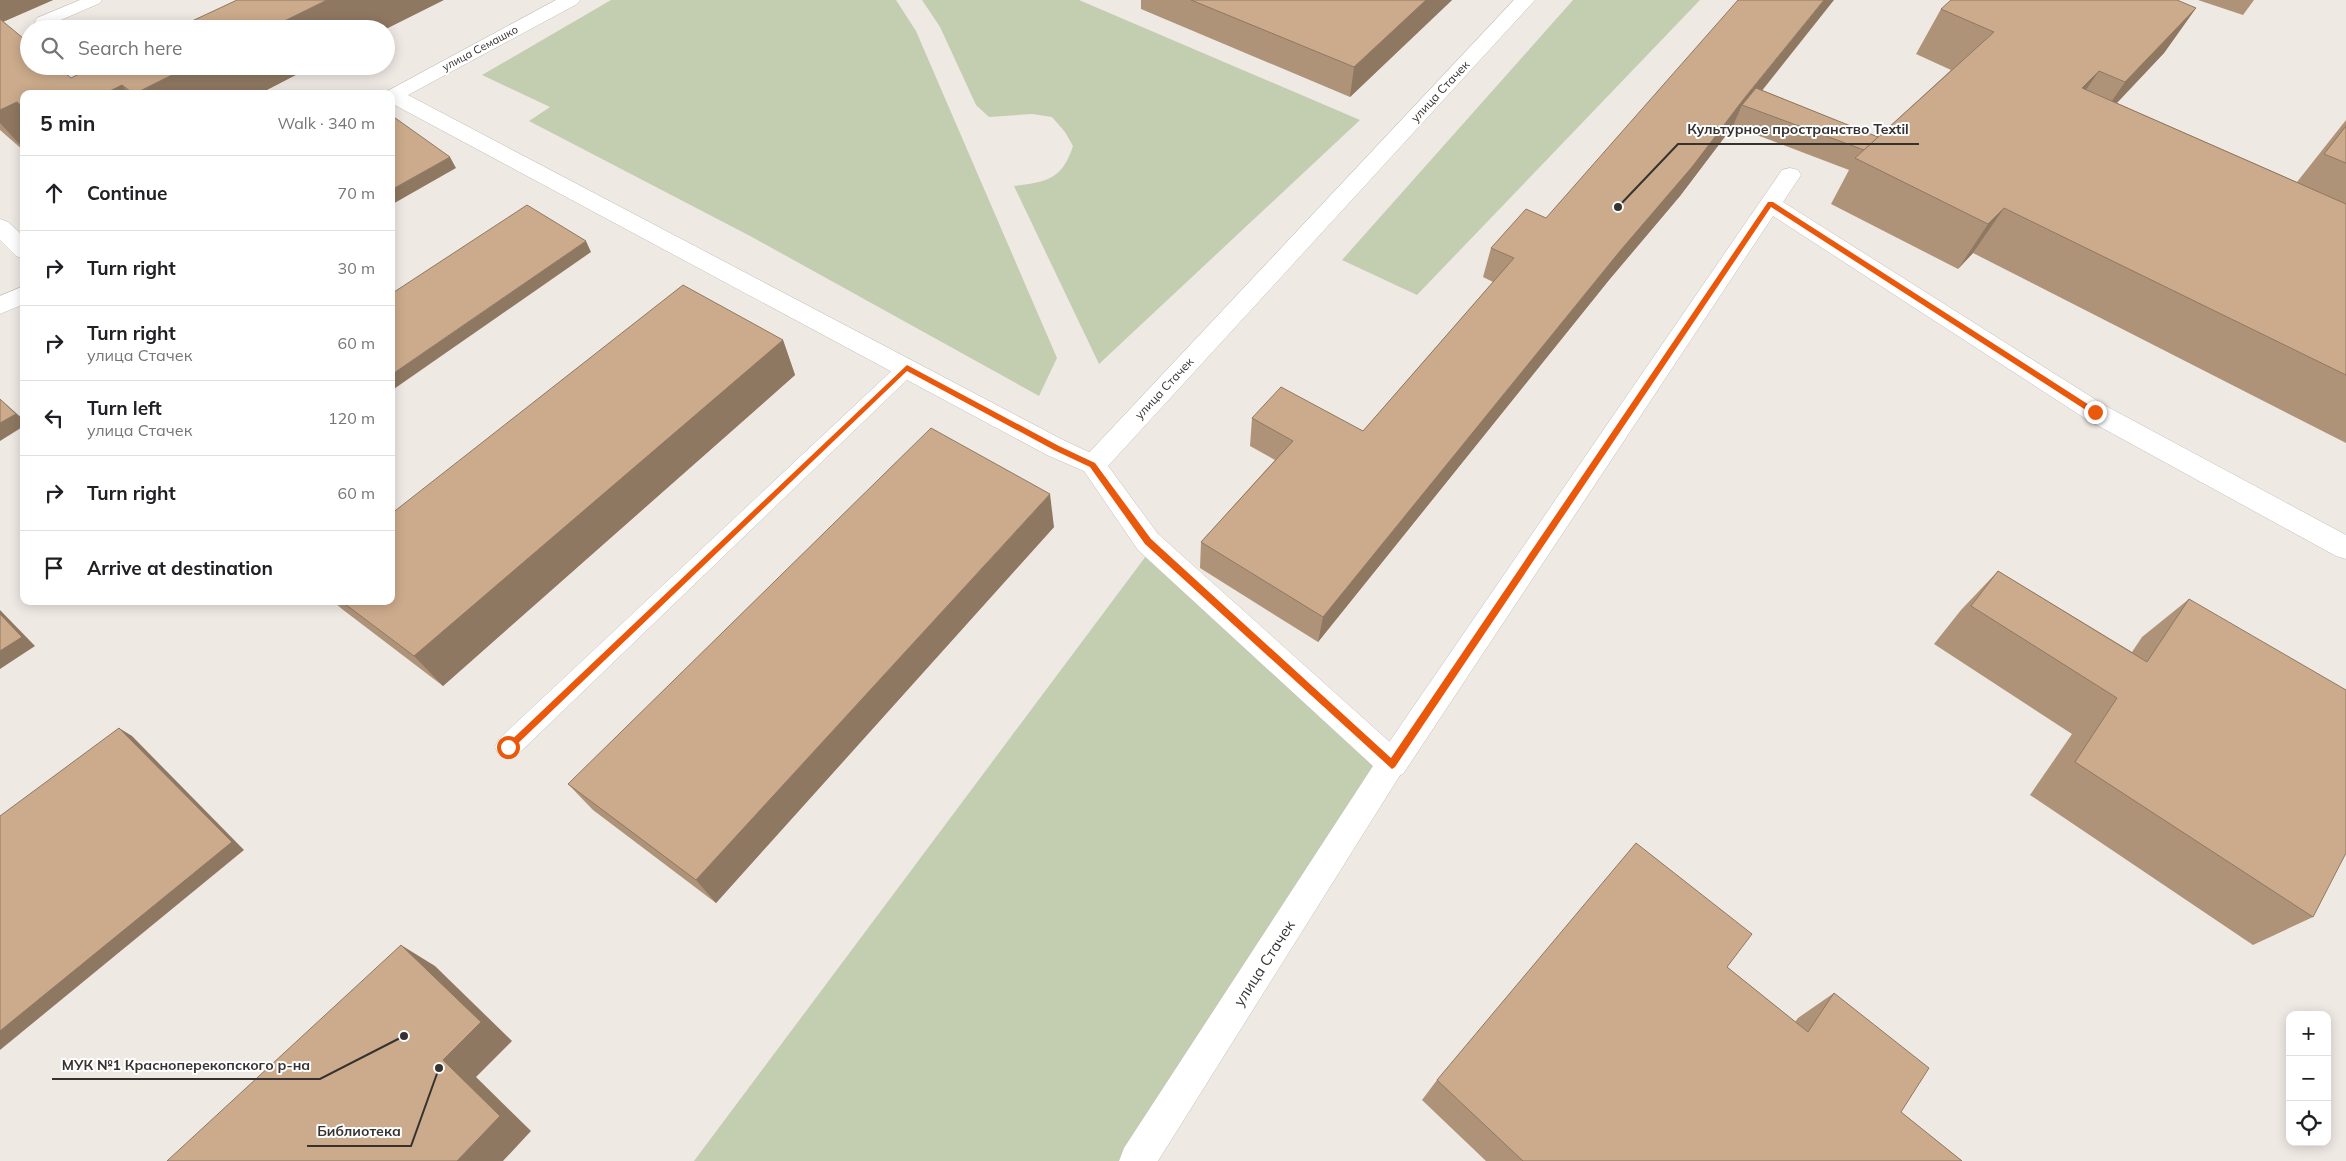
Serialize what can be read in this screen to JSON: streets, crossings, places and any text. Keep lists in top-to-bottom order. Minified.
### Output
{"streets":{"street":["улица Семашко","улица Стачек"]},"places":["Культурное пространство Textil","МУК №1 Красноперекопского р-на","Библиотека"],"page":{"search":"Search here","heading":["5 min","Walk · 340 m"],"list":[["Continue","70 m"],["Turn right","30 m"],["Turn right","улица Стачек","60 m"],["Turn left","улица Стачек","120 m"],["Turn right","60 m"],"Arrive at destination"],"map_buttons":["+","−"]}}
